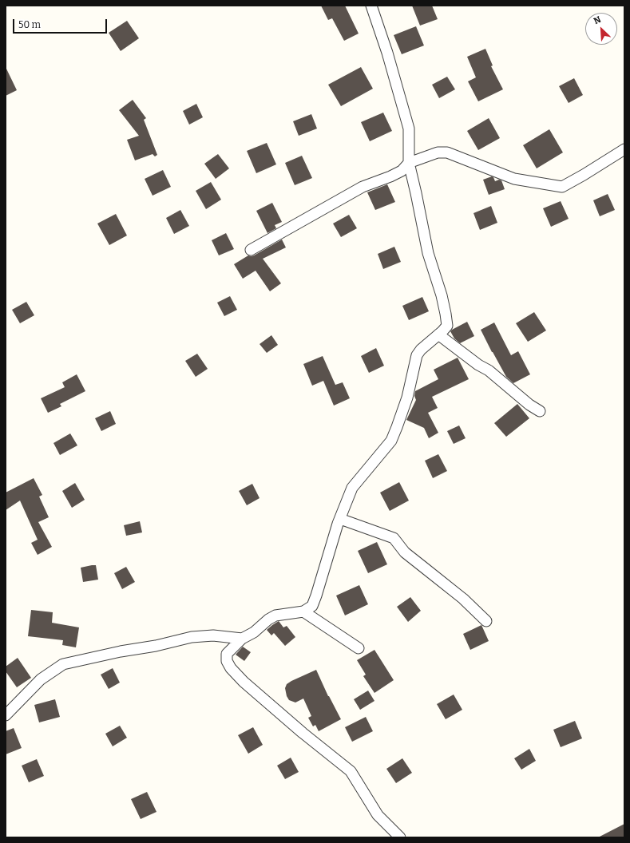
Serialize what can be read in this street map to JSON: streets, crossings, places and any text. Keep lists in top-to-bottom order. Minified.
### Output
{"scale_bar":"50 m","north":"top left"}
